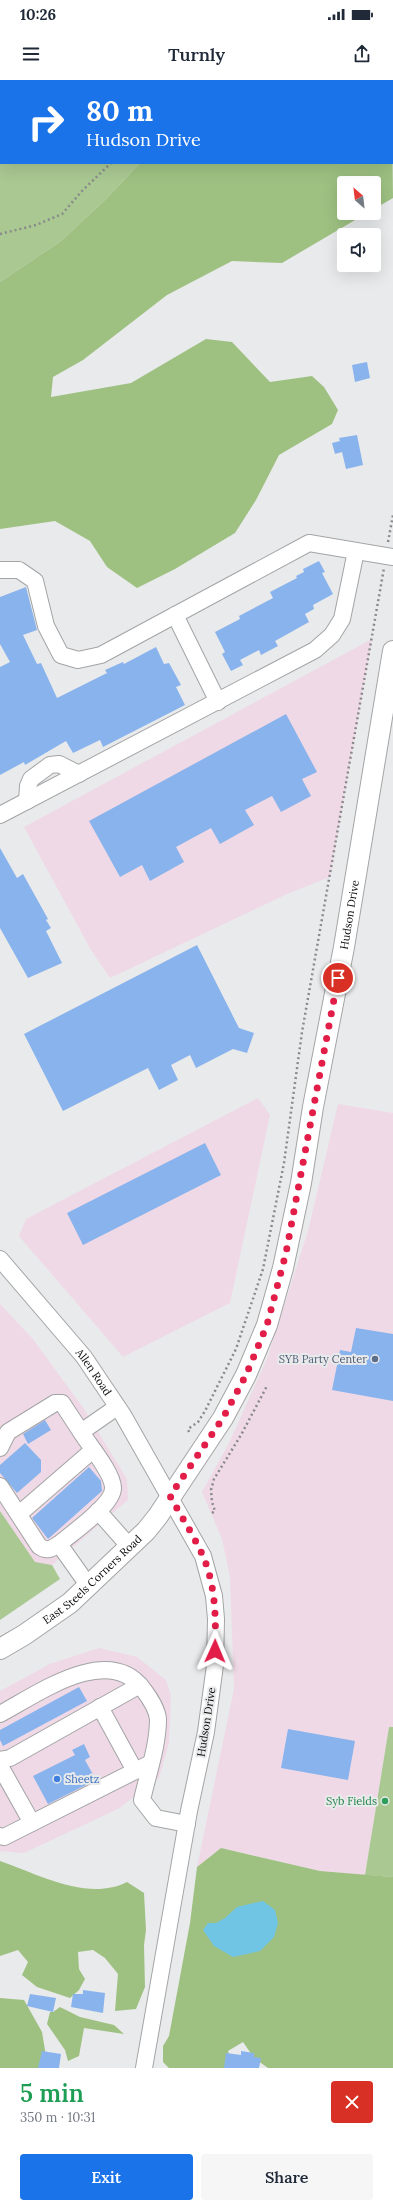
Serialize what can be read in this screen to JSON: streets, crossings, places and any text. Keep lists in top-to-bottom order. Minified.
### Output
{"streets":{"main road":["Hudson Drive","East Steels Corners Road"],"street":["Allen Road"]},"crossings":[["Hudson Drive","Allen Road"],["Hudson Drive","East Steels Corners Road"],["Allen Road","East Steels Corners Road"]],"places":["SYB Party Center","Sheetz","Syb Fields"],"north":"top left","page":{"status":"10:26","header":"Turnly","turn":["80 m","Hudson Drive"],"heading":["5 min","350 m · 10:31"],"buttons":["Exit","Share"]}}
